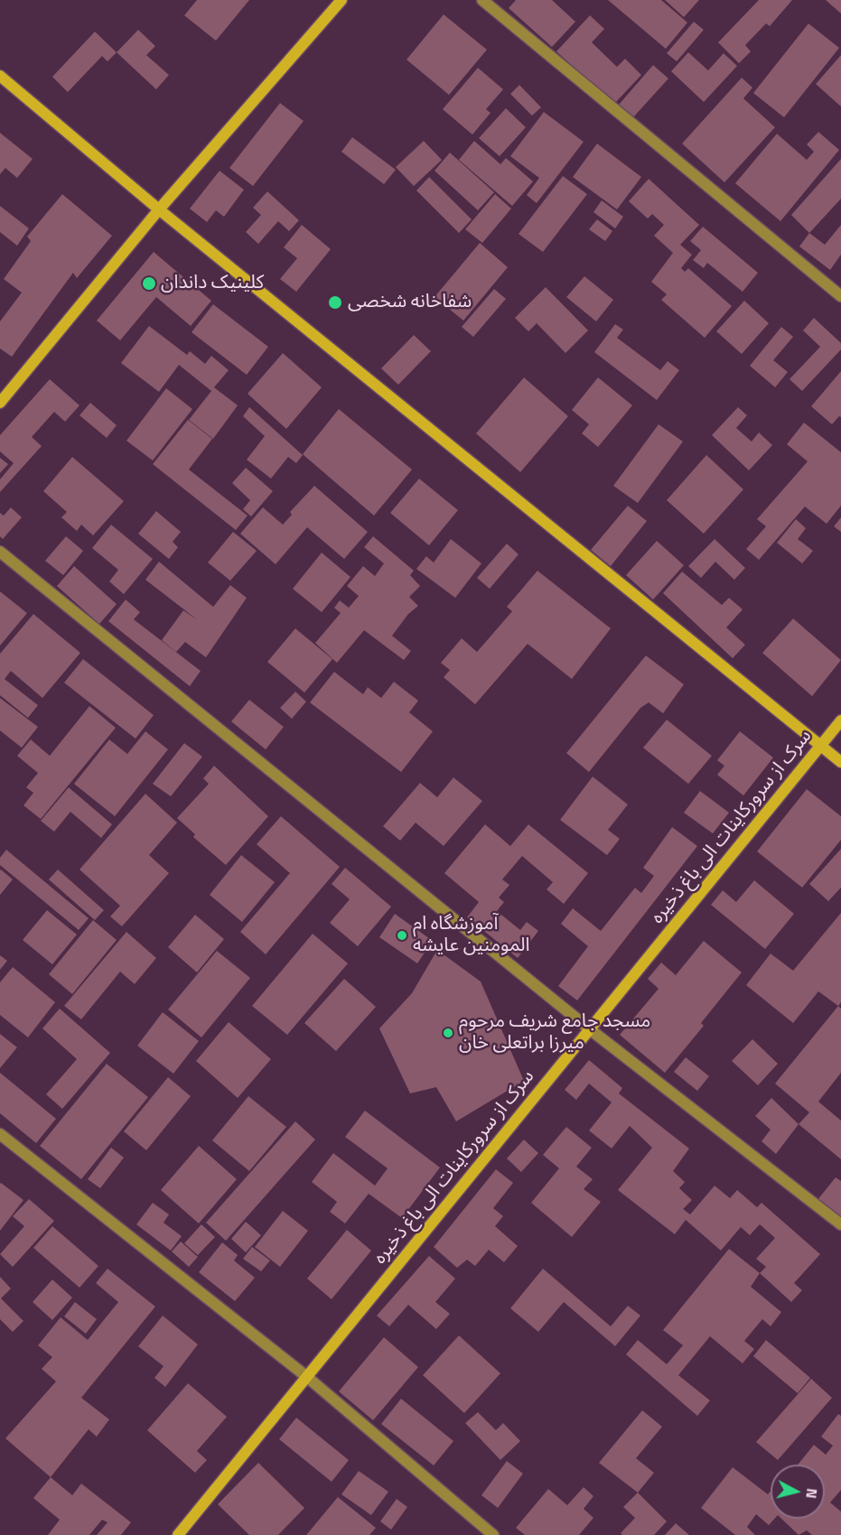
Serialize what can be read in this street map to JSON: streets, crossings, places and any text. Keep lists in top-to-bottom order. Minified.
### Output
{"streets":{"street":["سرک از سرورکاینات الی باغ ذخیره"]},"places":["کلینیک داندان","شفاخانه شخصی","آموزشگاه ام المومنین عایشه","مسجد جامع شریف مرحوم میرزا براتعلی خان"],"north":"right"}
